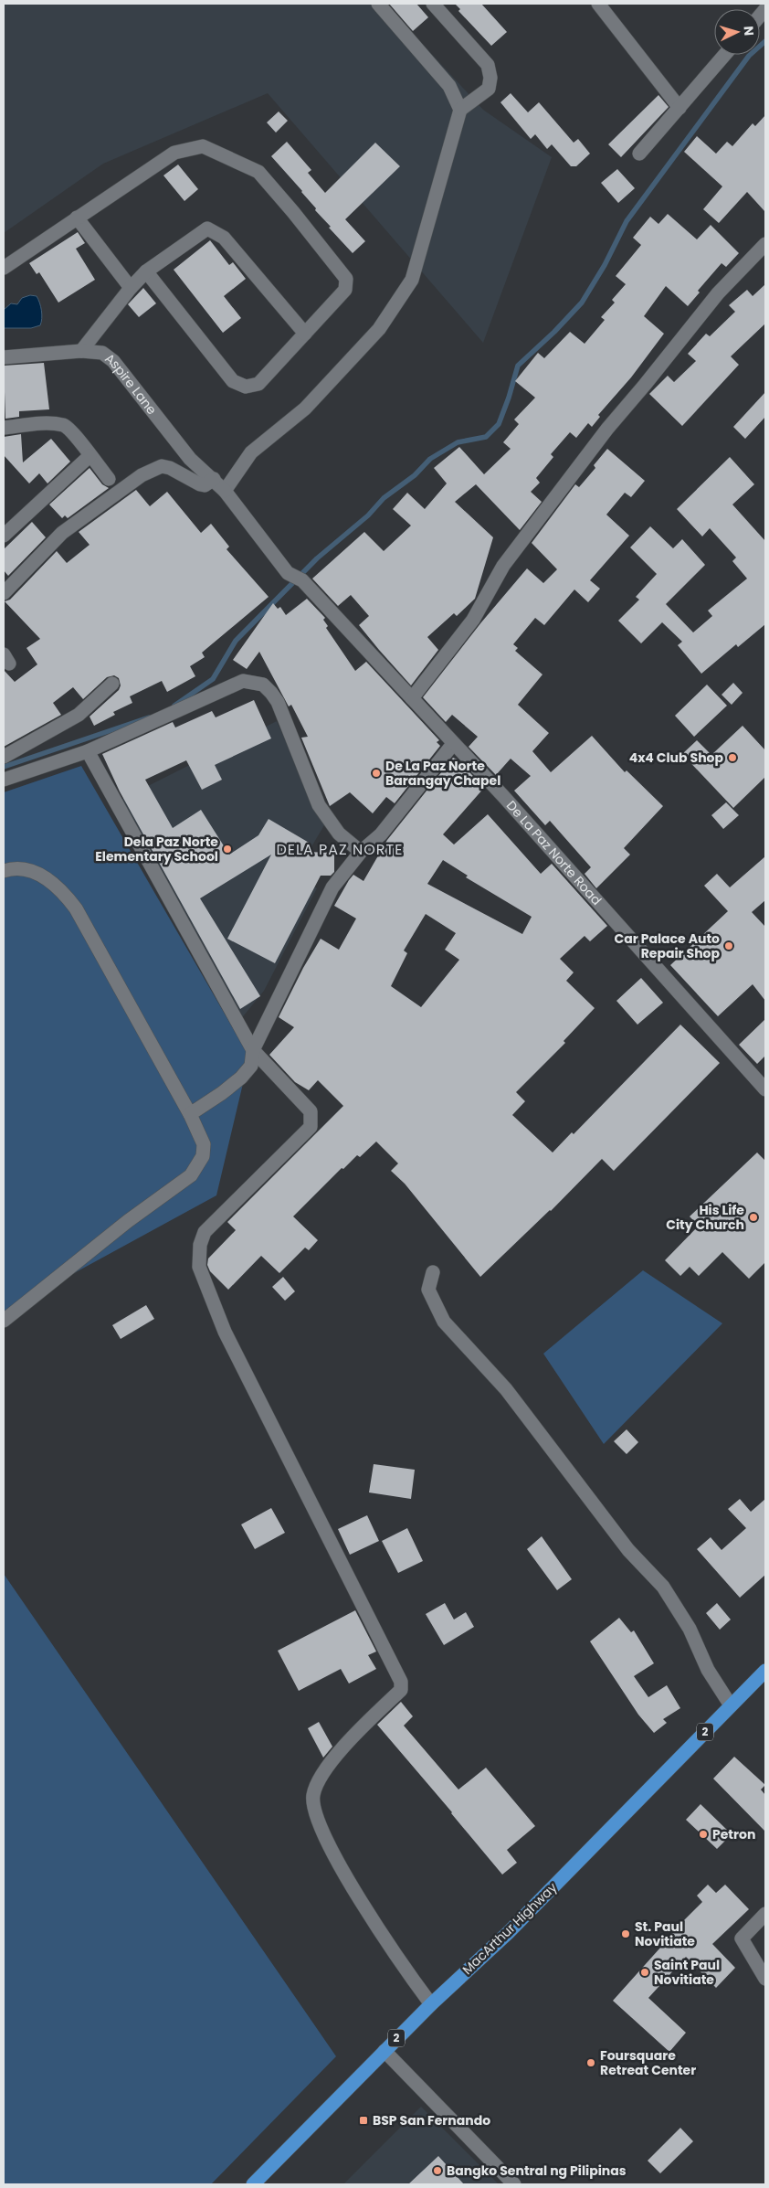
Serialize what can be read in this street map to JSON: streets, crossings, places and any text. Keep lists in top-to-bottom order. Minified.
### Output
{"streets":{"highway":["2","MacArthur Highway"],"street":["Aspire Lane","De La Paz Norte Road"]},"crossings":[["Aspire Lane","De La Paz Norte Road"]],"districts":["DELA PAZ NORTE"],"places":{"other":["4x4 Club Shop","De La Paz Norte Barangay Chapel","Dela Paz Norte Elementary School","Car Palace Auto Repair Shop","His Life City Church","Petron","St. Paul Novitiate","Saint Paul Novitiate","Foursquare Retreat Center","Bangko Sentral ng Pilipinas"],"transit":["BSP San Fernando"]},"north":"right"}
